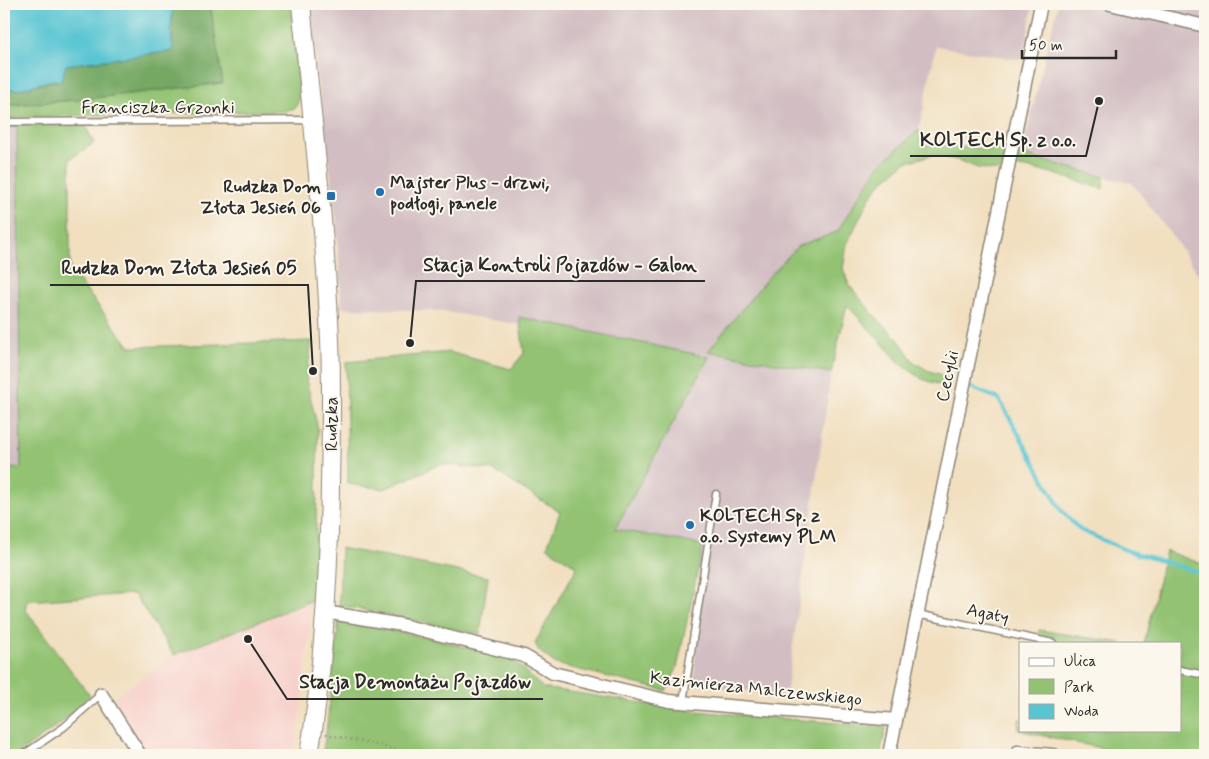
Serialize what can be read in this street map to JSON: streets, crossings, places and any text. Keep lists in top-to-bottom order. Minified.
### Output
{"streets":{"street":["Cecylii","Rudzka","Kazimierza Malczewskiego"],"lane":["Franciszka Grzonki","Agaty"]},"crossings":[["Franciszka Grzonki","Rudzka"],["Cecylii","Agaty"],["Cecylii","Kazimierza Malczewskiego"],["Rudzka","Kazimierza Malczewskiego"]],"places":{"other":["KOLTECH Sp. z o.o.","Majster Plus - drzwi, podłogi, panele","Stacja Kontroli Pojazdów - Galon","Rudzka Dom Złota Jesień 05","KOLTECH Sp. z o.o. Systemy PLM","Stacja Demontażu Pojazdów"],"transit":["Rudzka Dom Złota Jesień 06"]},"legend":["Ulica","Park","Woda"],"scale_bar":"50 m"}
